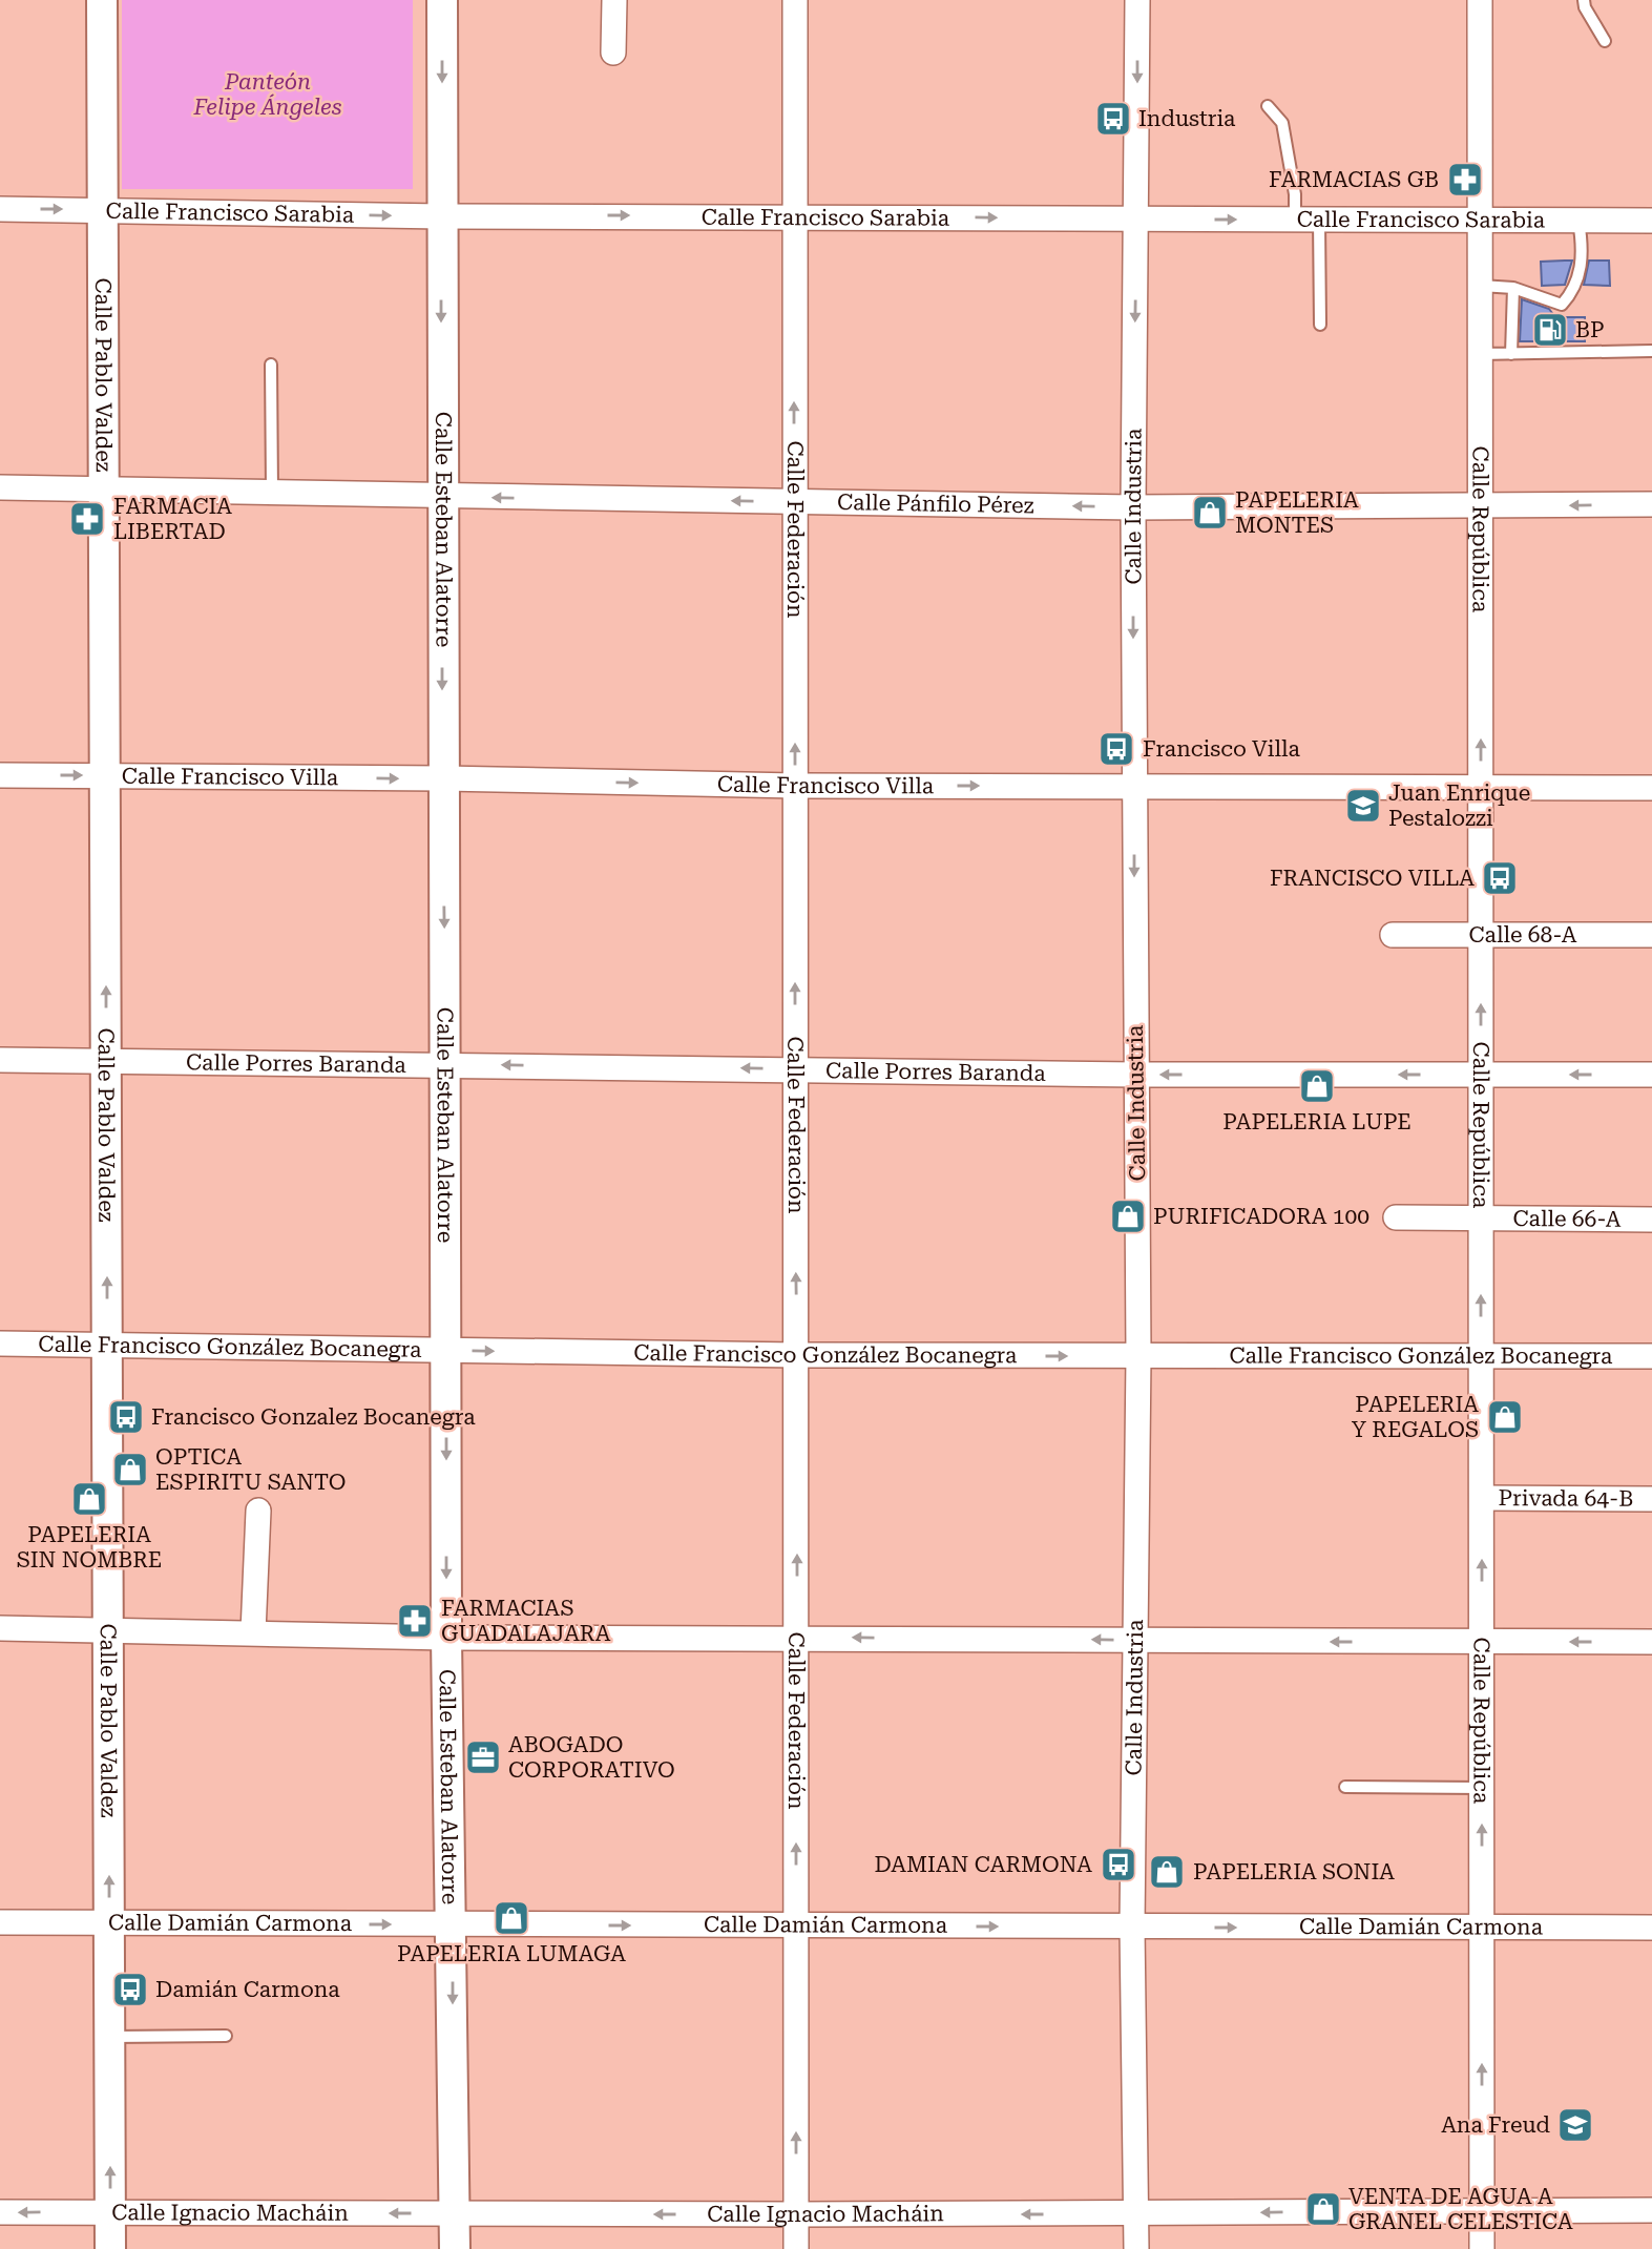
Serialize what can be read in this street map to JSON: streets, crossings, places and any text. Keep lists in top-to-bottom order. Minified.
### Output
{"streets":{"street":["Calle Francisco Sarabia","Calle Pablo Valdez","Calle Pánfilo Pérez","Calle Industria","Calle República","Calle Esteban Alatorre","Calle Federación","Calle Francisco Villa","Calle 68-A","Calle Porres Baranda","Calle 66-A","Calle Francisco González Bocanegra","Privada 64-B","Calle Damián Carmona","Calle Ignacio Macháin"]},"crossings":[["Calle Francisco Sarabia","Calle Pablo Valdez"],["Calle Francisco Sarabia","Calle Industria"],["Calle Francisco Sarabia","Calle República"],["Calle Francisco Sarabia","Calle Esteban Alatorre"],["Calle Francisco Sarabia","Calle Federación"],["Calle Pablo Valdez","Calle Pánfilo Pérez"],["Calle Pablo Valdez","Calle Francisco Villa"],["Calle Pablo Valdez","Calle Porres Baranda"],["Calle Pablo Valdez","Calle Francisco González Bocanegra"],["Calle Pablo Valdez","Calle Damián Carmona"],["Calle Pablo Valdez","Calle Ignacio Macháin"],["Calle Pánfilo Pérez","Calle Industria"],["Calle Pánfilo Pérez","Calle República"],["Calle Pánfilo Pérez","Calle Esteban Alatorre"],["Calle Pánfilo Pérez","Calle Federación"],["Calle Industria","Calle Francisco Villa"],["Calle Industria","Calle Porres Baranda"],["Calle Industria","Calle Francisco González Bocanegra"],["Calle Industria","Calle Damián Carmona"],["Calle Industria","Calle Ignacio Macháin"],["Calle República","Calle Francisco Villa"],["Calle República","Calle 68-A"],["Calle República","Calle Porres Baranda"],["Calle República","Calle 66-A"],["Calle República","Calle Francisco González Bocanegra"],["Calle República","Privada 64-B"],["Calle República","Calle Damián Carmona"],["Calle República","Calle Ignacio Macháin"],["Calle Esteban Alatorre","Calle Francisco Villa"],["Calle Esteban Alatorre","Calle Porres Baranda"],["Calle Esteban Alatorre","Calle Francisco González Bocanegra"],["Calle Esteban Alatorre","Calle Damián Carmona"],["Calle Esteban Alatorre","Calle Ignacio Macháin"],["Calle Federación","Calle Francisco Villa"],["Calle Federación","Calle Porres Baranda"],["Calle Federación","Calle Francisco González Bocanegra"],["Calle Federación","Calle Damián Carmona"],["Calle Federación","Calle Ignacio Macháin"]],"one_way":["Calle Francisco Sarabia","Calle Pablo Valdez","Calle Pánfilo Pérez","Calle Industria","Calle República","Calle Esteban Alatorre","Calle Federación","Calle Francisco Villa","Calle Porres Baranda","Calle Francisco González Bocanegra","Calle Damián Carmona","Calle Ignacio Macháin"],"parks":["Panteón Felipe Ángeles"],"places":{"bus stop":["Industria","Francisco Villa","FRANCISCO VILLA","Francisco Gonzalez Bocanegra","DAMIAN CARMONA","Damián Carmona"],"pharmacy":["FARMACIAS GB","FARMACIA LIBERTAD","FARMACIAS GUADALAJARA"],"fuel station":["BP"],"shop":["PAPELERIA MONTES","PAPELERIA LUPE","PURIFICADORA 100","PAPELERIA Y REGALOS","OPTICA ESPIRITU SANTO","PAPELERIA SIN NOMBRE","PAPELERIA SONIA","PAPELERIA LUMAGA","VENTA DE AGUA A GRANEL CELESTICA"],"school or university":["Juan Enrique Pestalozzi","Ana Freud"],"office":["ABOGADO CORPORATIVO"]}}
